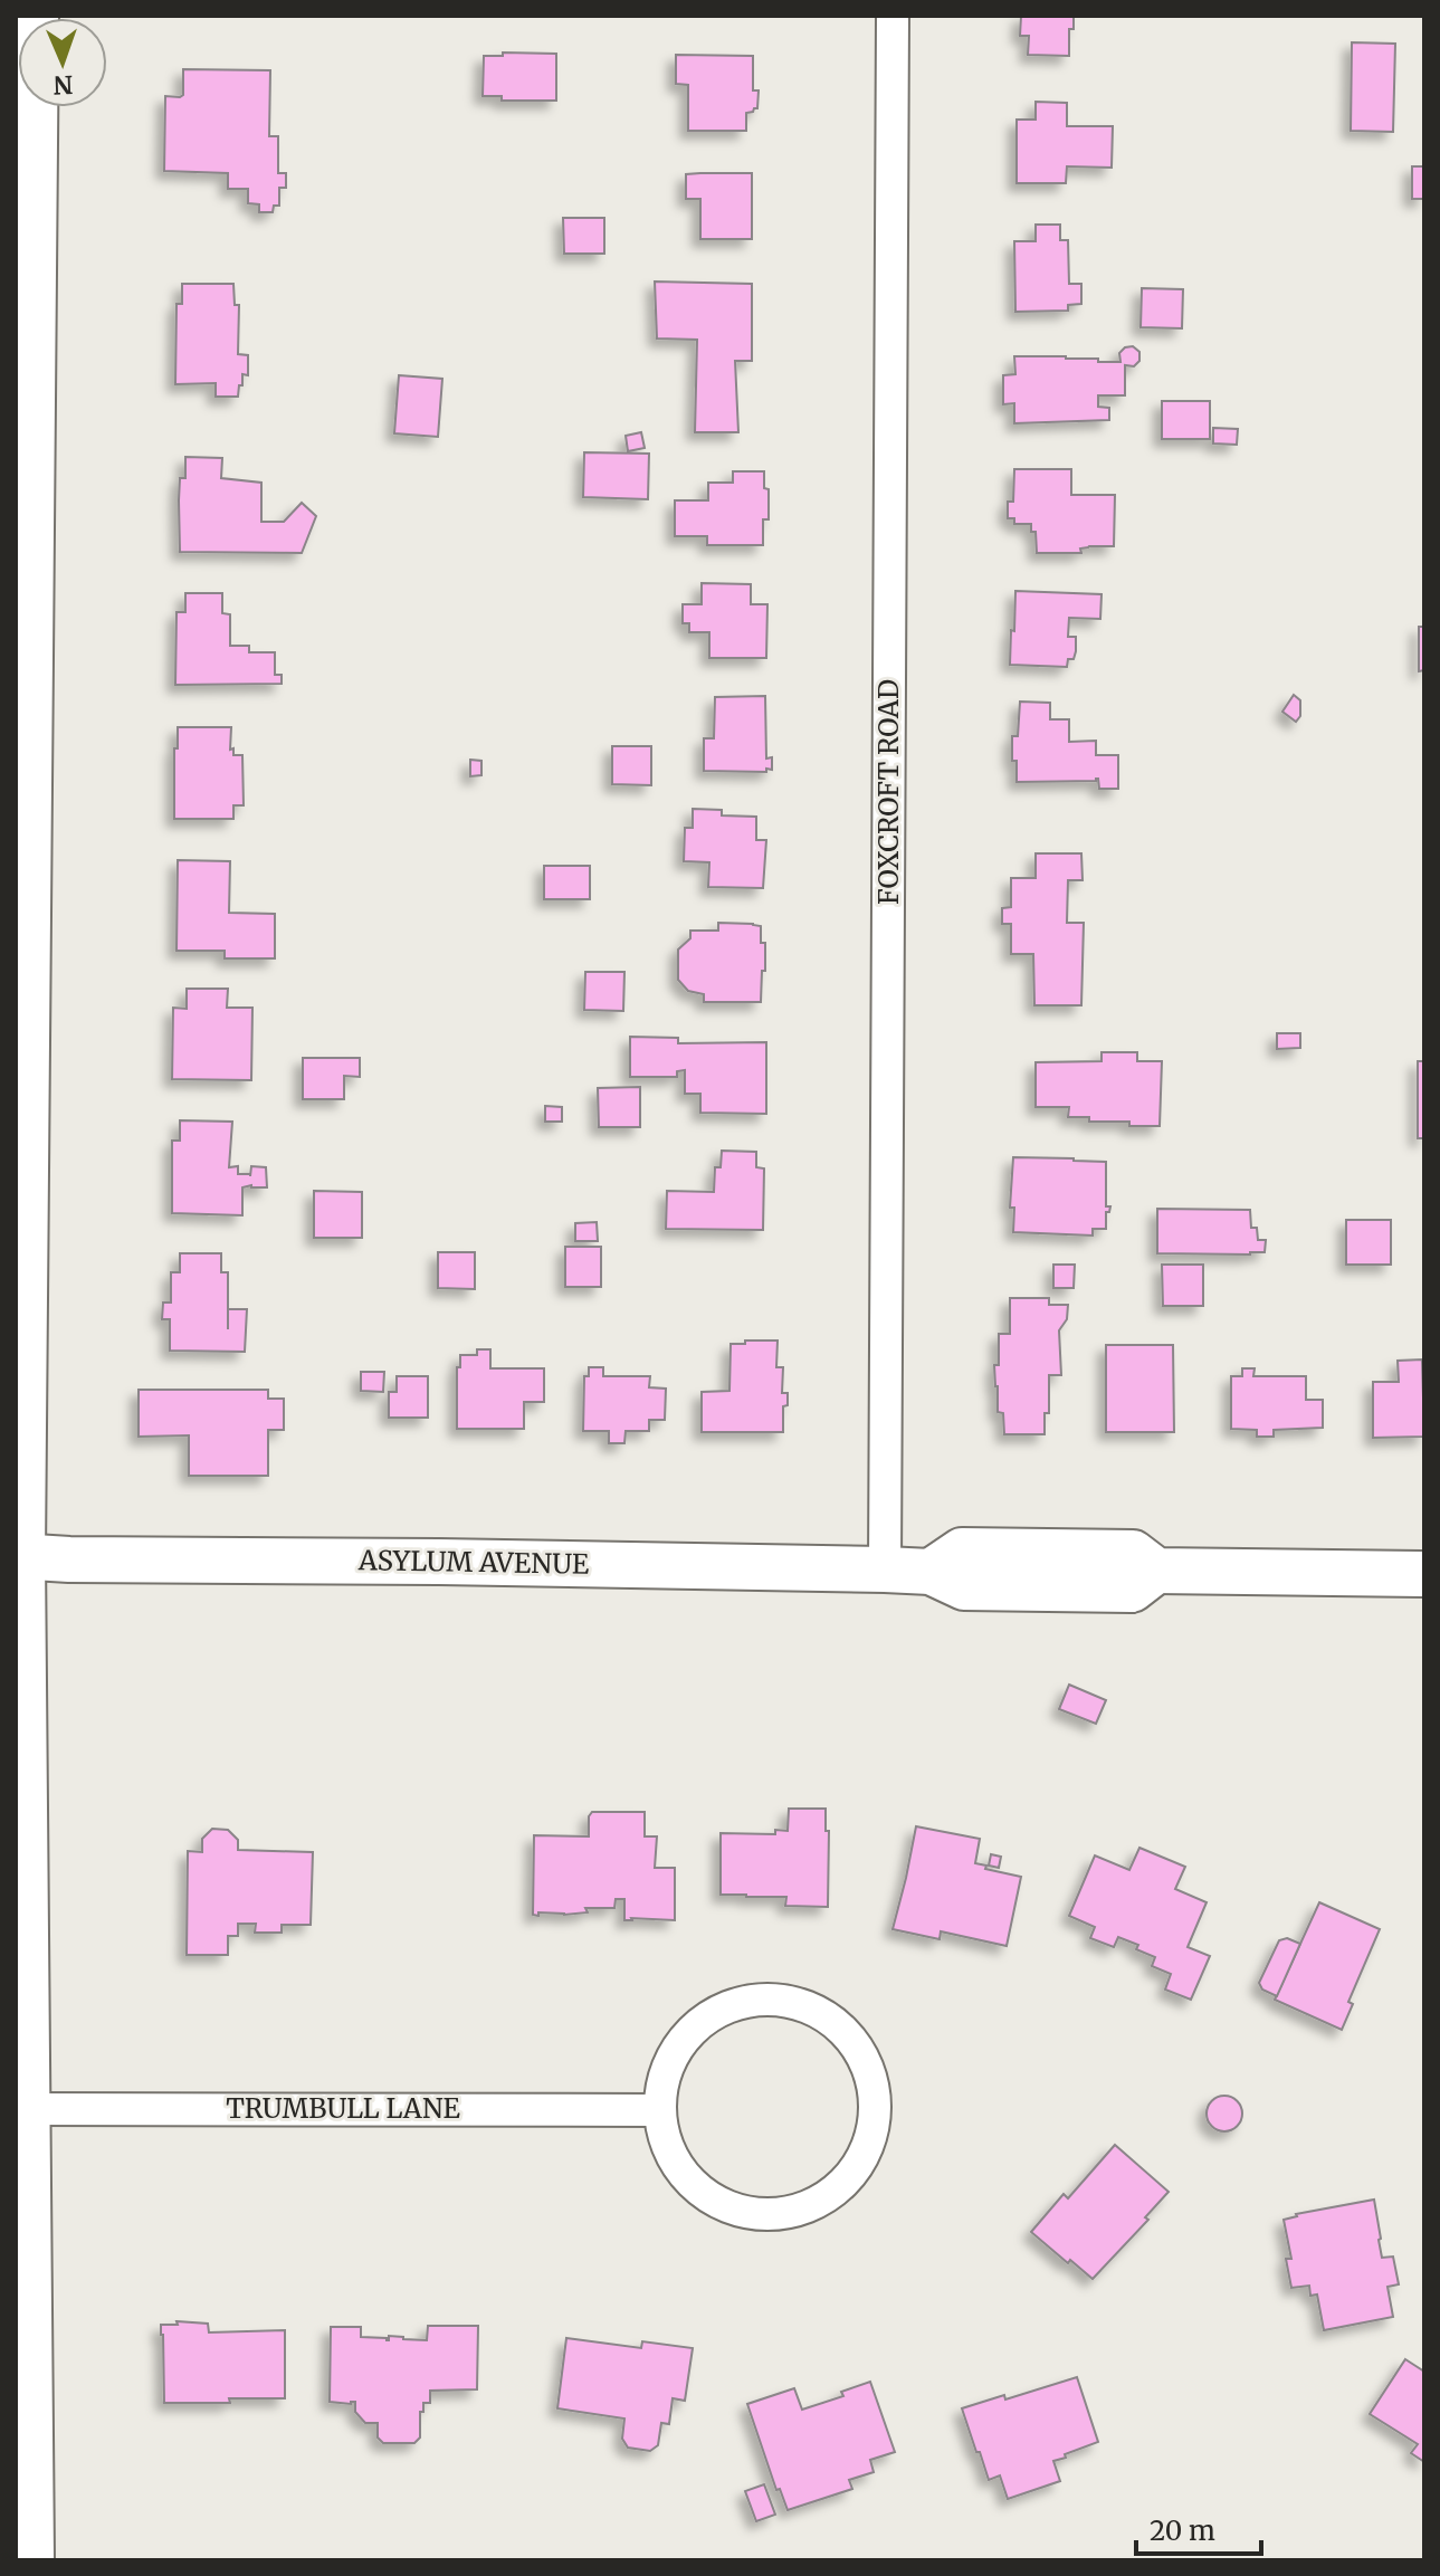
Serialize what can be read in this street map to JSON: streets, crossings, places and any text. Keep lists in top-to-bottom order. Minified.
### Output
{"streets":{"street":["FOXCROFT ROAD","ASYLUM AVENUE","TRUMBULL LANE"]},"crossings":[["FOXCROFT ROAD","ASYLUM AVENUE"]],"scale_bar":"20 m","north":"bottom"}
